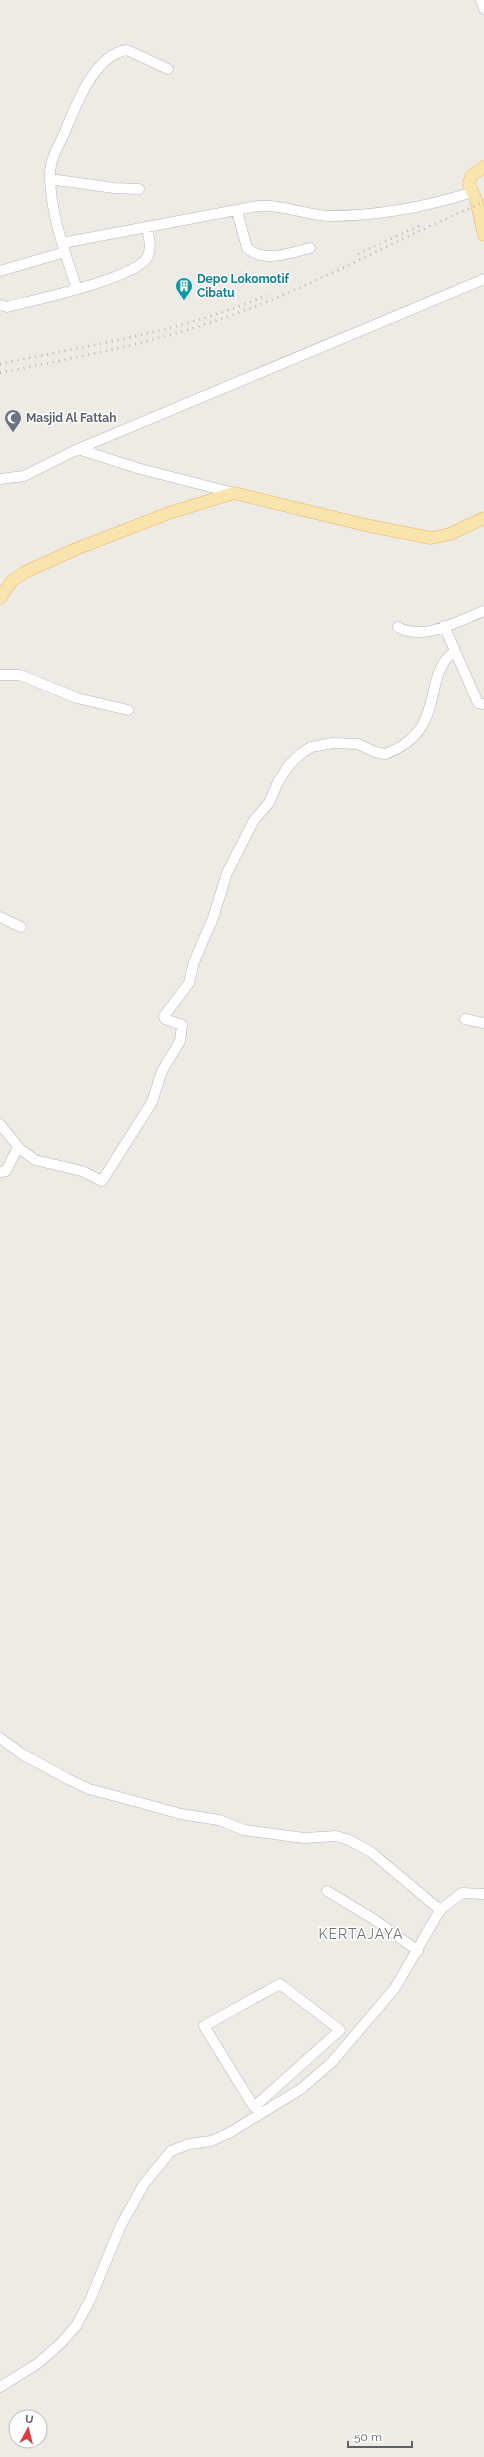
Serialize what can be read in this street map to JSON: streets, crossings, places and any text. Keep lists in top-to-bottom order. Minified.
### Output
{"districts":["KERTAJAYA"],"places":{"building":["Depo Lokomotif Cibatu"],"mosque":["Masjid Al Fattah"]},"scale_bar":"50 m","north":"top"}
